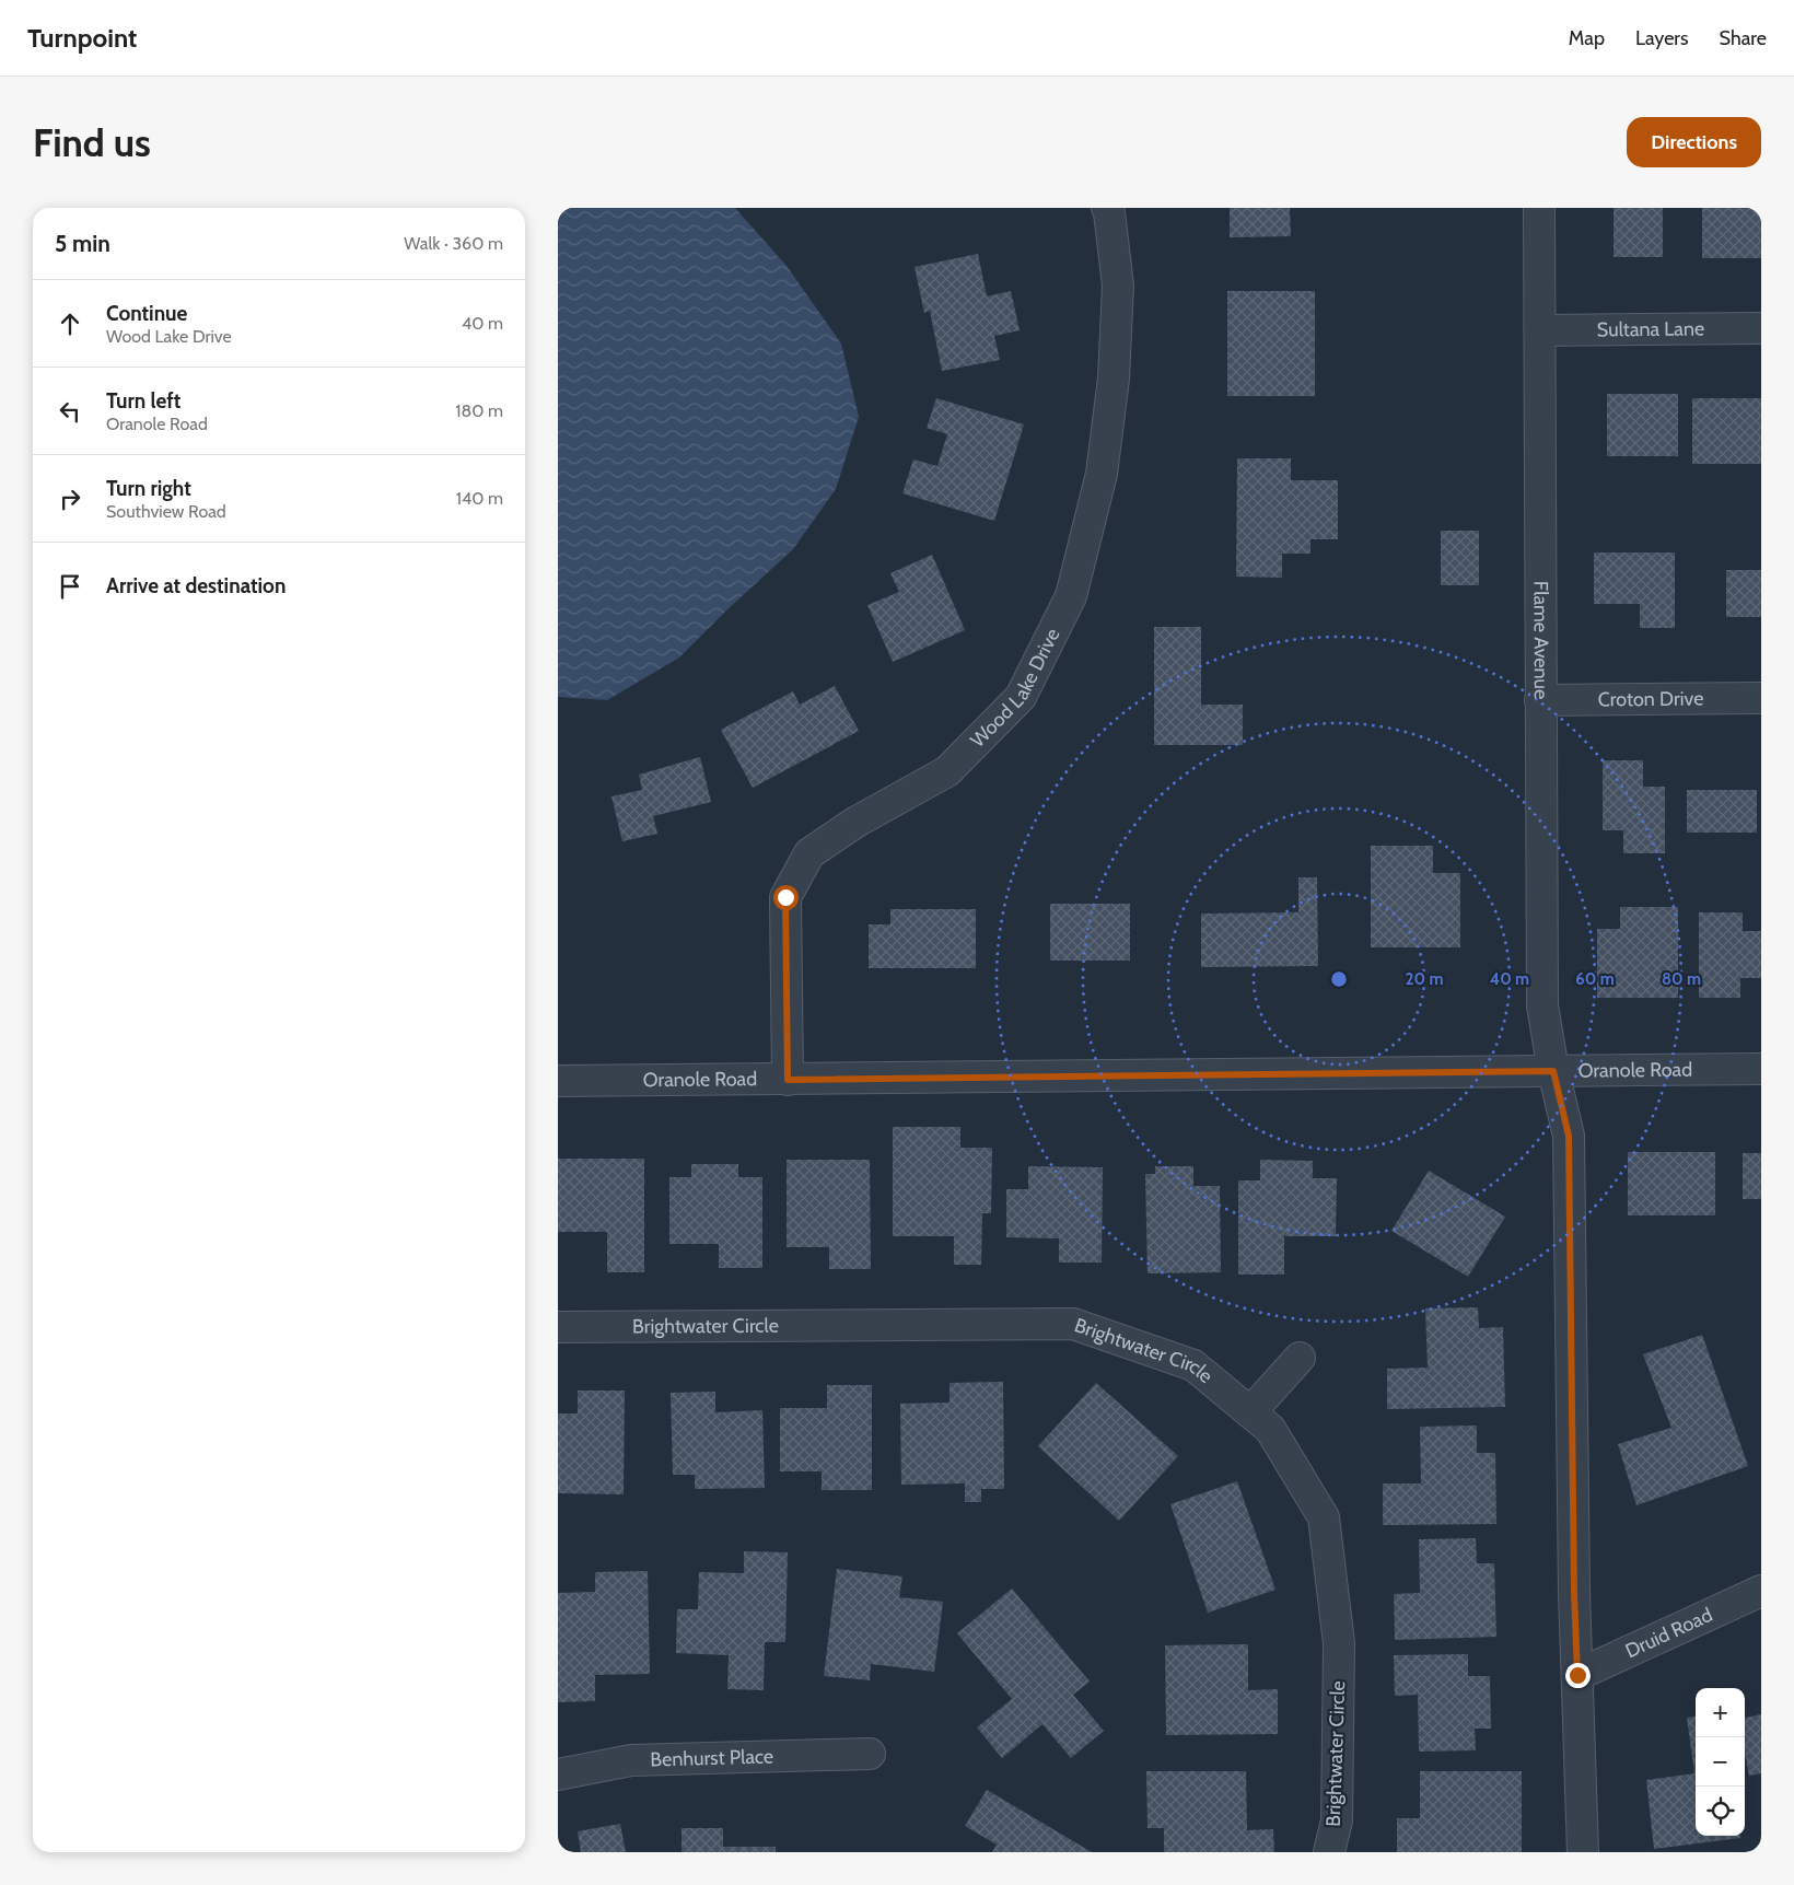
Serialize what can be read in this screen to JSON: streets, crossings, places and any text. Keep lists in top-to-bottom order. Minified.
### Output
{"streets":{"street":["Sultana Lane","Flame Avenue","Wood Lake Drive","Croton Drive","Oranole Road","Brightwater Circle","Druid Road","Benhurst Place"]},"crossings":[["Sultana Lane","Flame Avenue"],["Flame Avenue","Croton Drive"],["Flame Avenue","Oranole Road"],["Flame Avenue","Druid Road"],["Wood Lake Drive","Oranole Road"]],"page":{"header":"Turnpoint","nav":["Map","Layers","Share"],"buttons":"Directions","title":"Find us","heading":["5 min","Walk · 360 m"],"list":[["Continue","Wood Lake Drive","40 m"],["Turn left","Oranole Road","180 m"],["Turn right","Southview Road","140 m"],"Arrive at destination"],"map_buttons":["+","−"]},"rings":["20 m","40 m","60 m","80 m"]}
